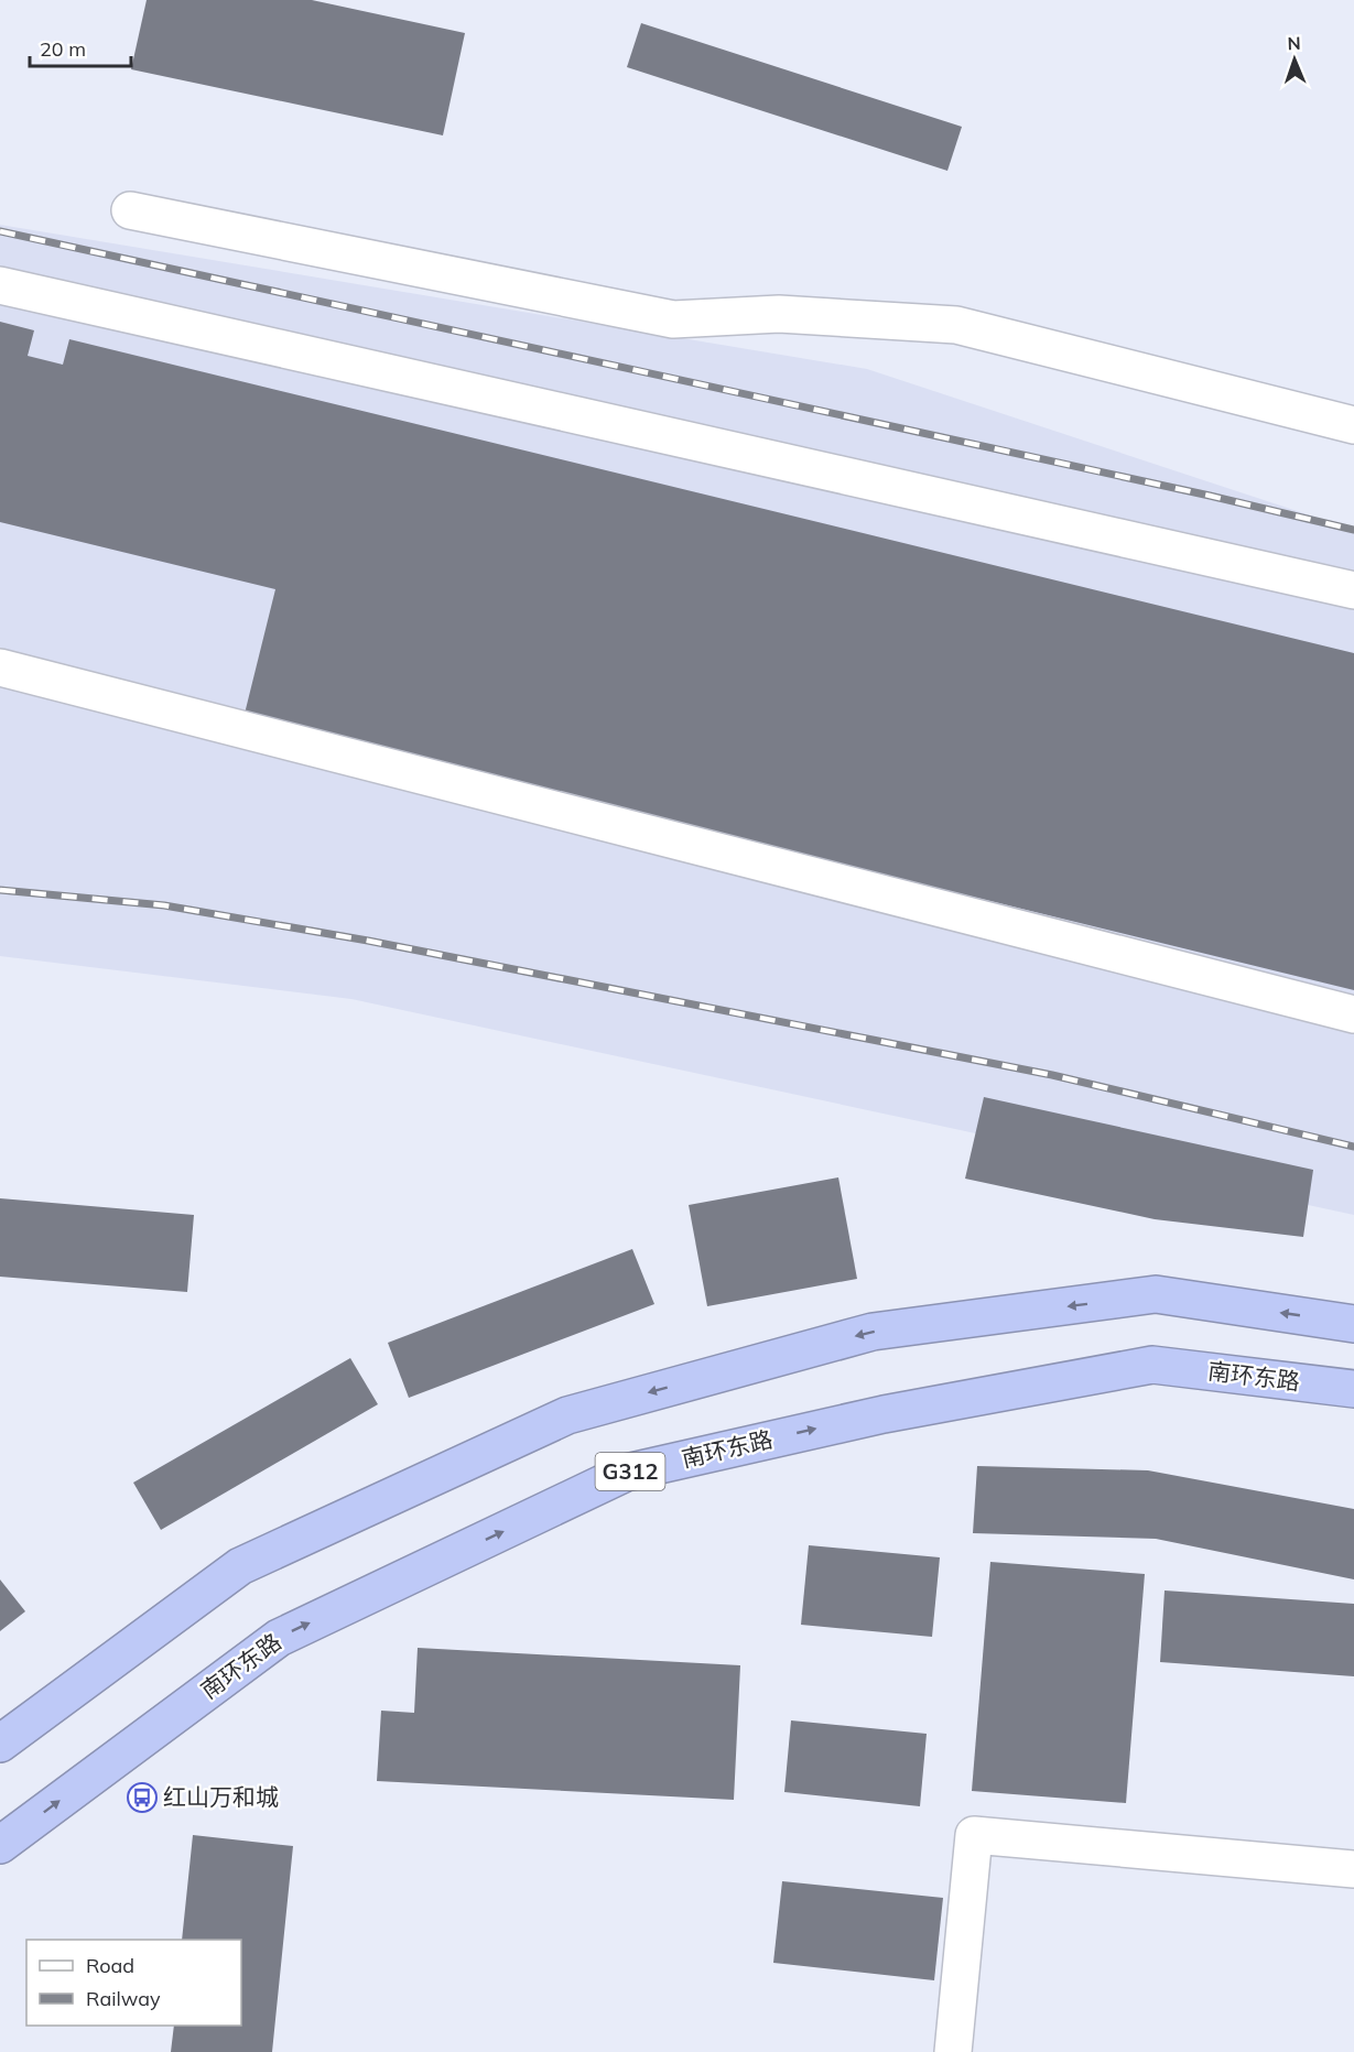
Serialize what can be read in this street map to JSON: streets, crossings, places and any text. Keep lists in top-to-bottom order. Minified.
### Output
{"streets":{"highway":["南环东路","G312"]},"places":{"bus stop":["红山万和城"]},"legend":["Road","Railway"],"scale_bar":"20 m","north":"top"}
